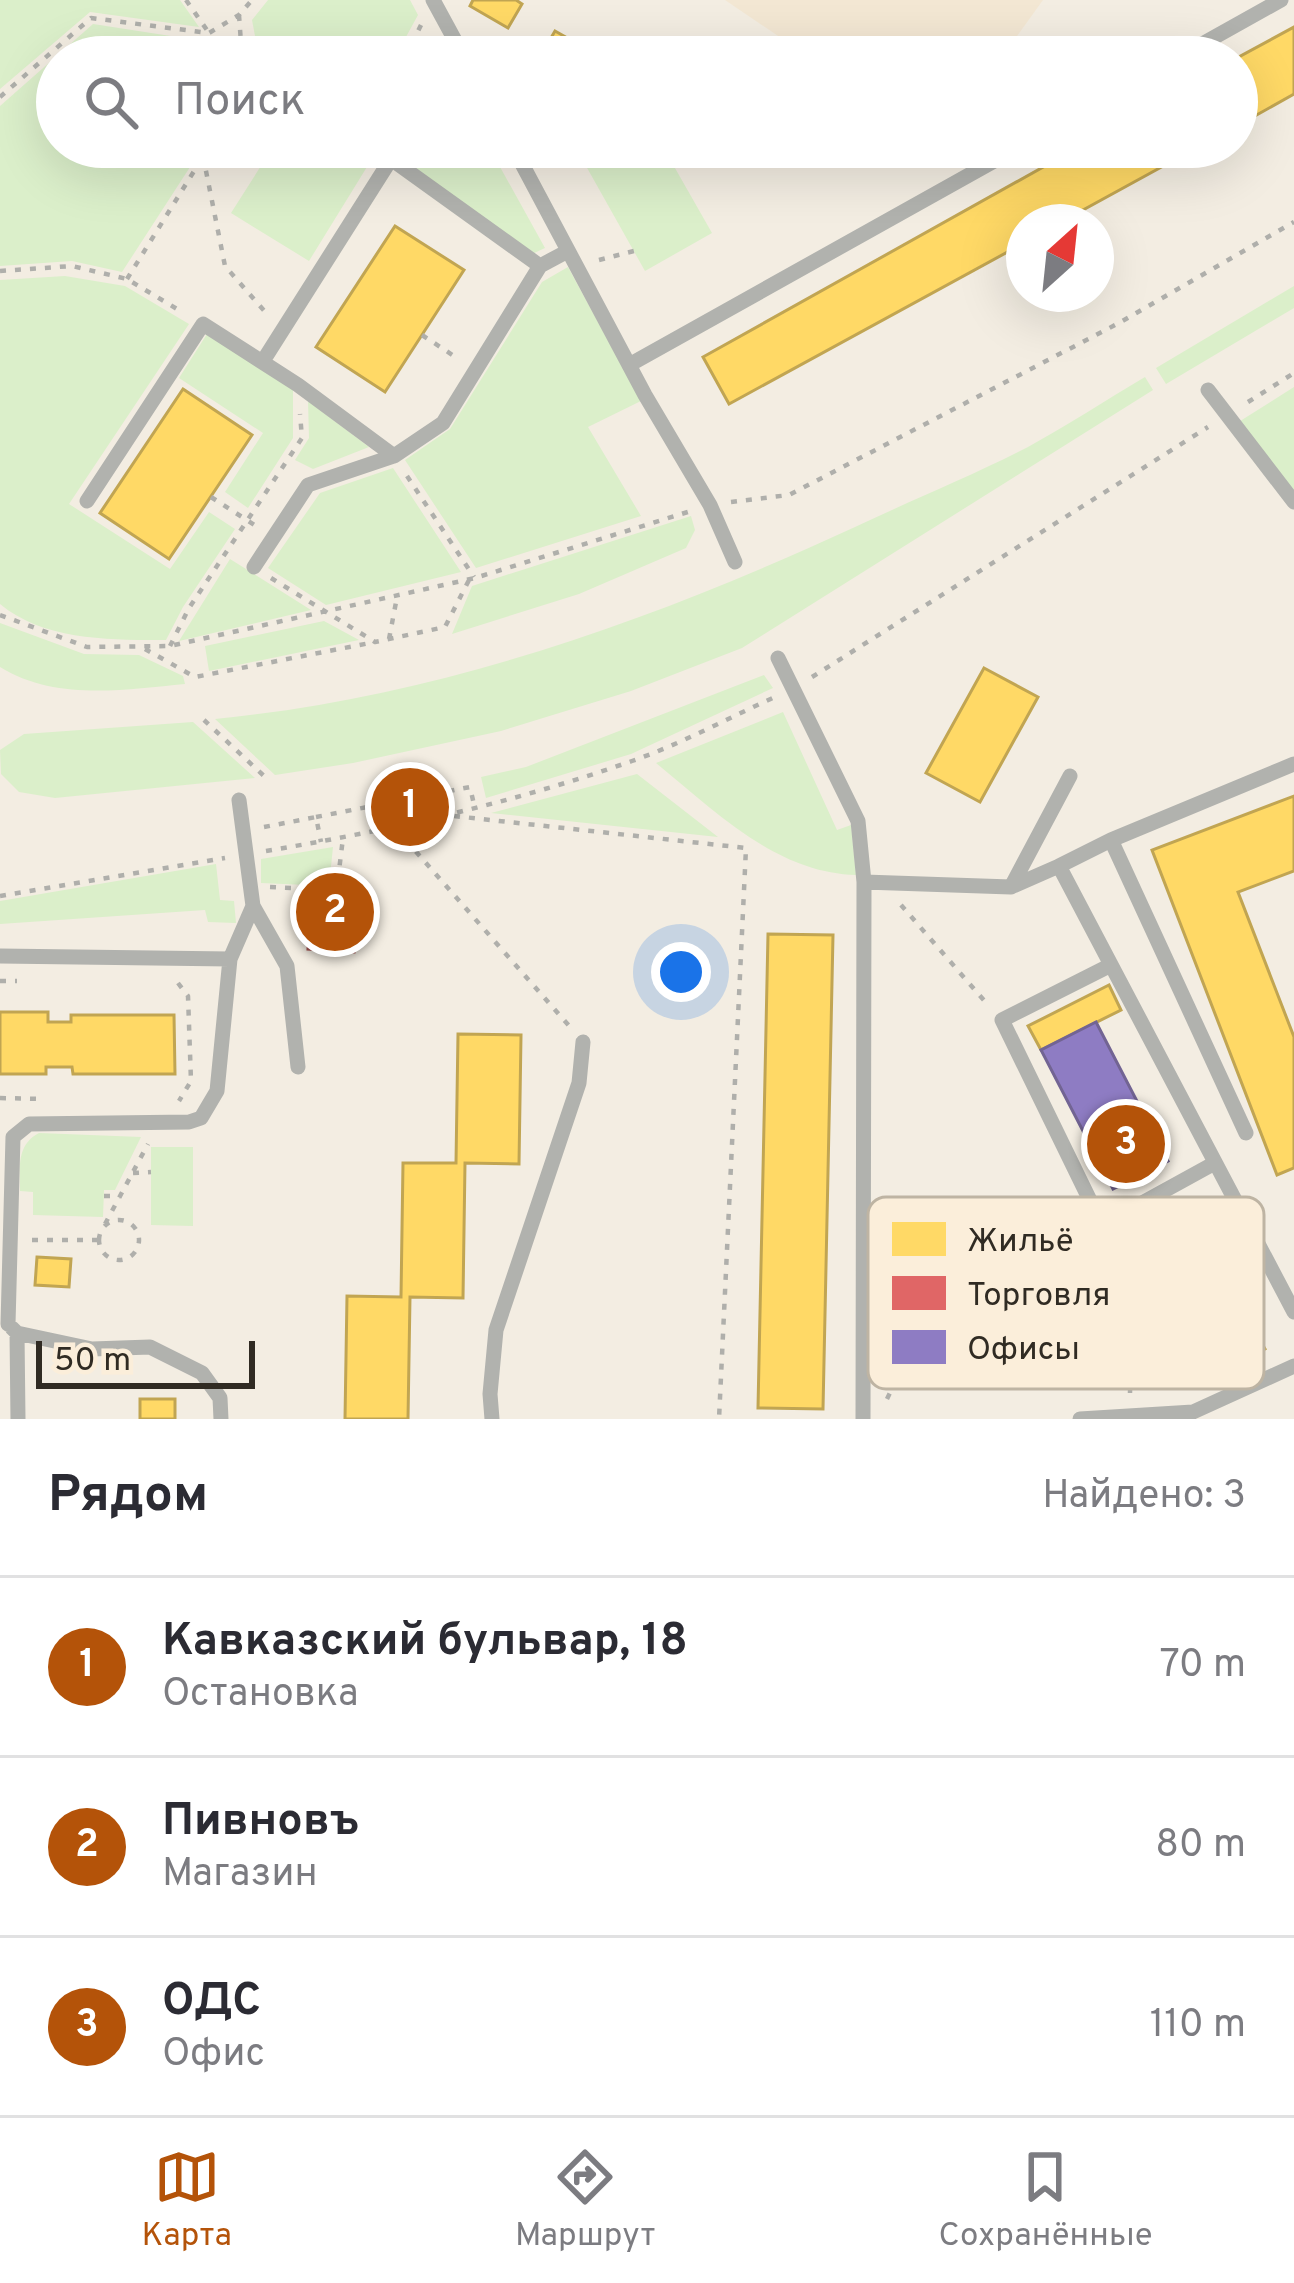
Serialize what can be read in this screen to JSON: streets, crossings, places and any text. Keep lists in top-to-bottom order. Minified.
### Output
{"legend":["Жильё","Торговля","Офисы"],"scale_bar":"50 m","north":"top right","page":{"search":"Поиск","pins":["1","2","3"],"scale":"50 m","heading":["Рядом","Найдено: 3"],"list":[{"mark":"1","name":"Кавказский бульвар, 18","note":"Остановка","value":"70 m"},{"mark":"2","name":"Пивновъ","note":"Магазин","value":"80 m"},{"mark":"3","name":"ОДС","note":"Офис","value":"110 m"}],"nav":["Карта","Маршрут","Сохранённые"]}}
